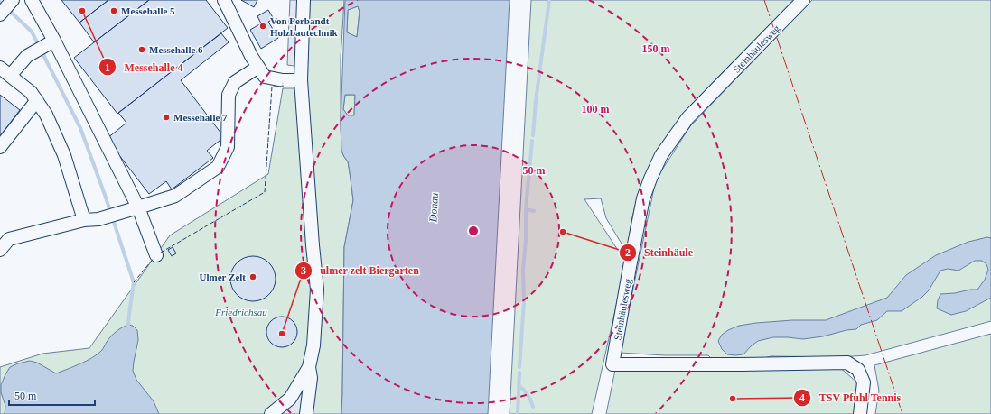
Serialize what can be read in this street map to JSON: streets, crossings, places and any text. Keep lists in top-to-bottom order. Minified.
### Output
{"streets":{"lane":["Steinhäulesweg"]},"water":["Donau"],"parks":["Friedrichsau"],"places":["Messehalle 4","Messehalle 5","Von Perbandt Holzbautechnik","Messehalle 6","Messehalle 7","Steinhäule","Ulmer Zelt","ulmer zelt Biergarten","TSV Pfuhl Tennis"],"scale_bar":"50 m","rings":["150 m","100 m","50 m"]}
